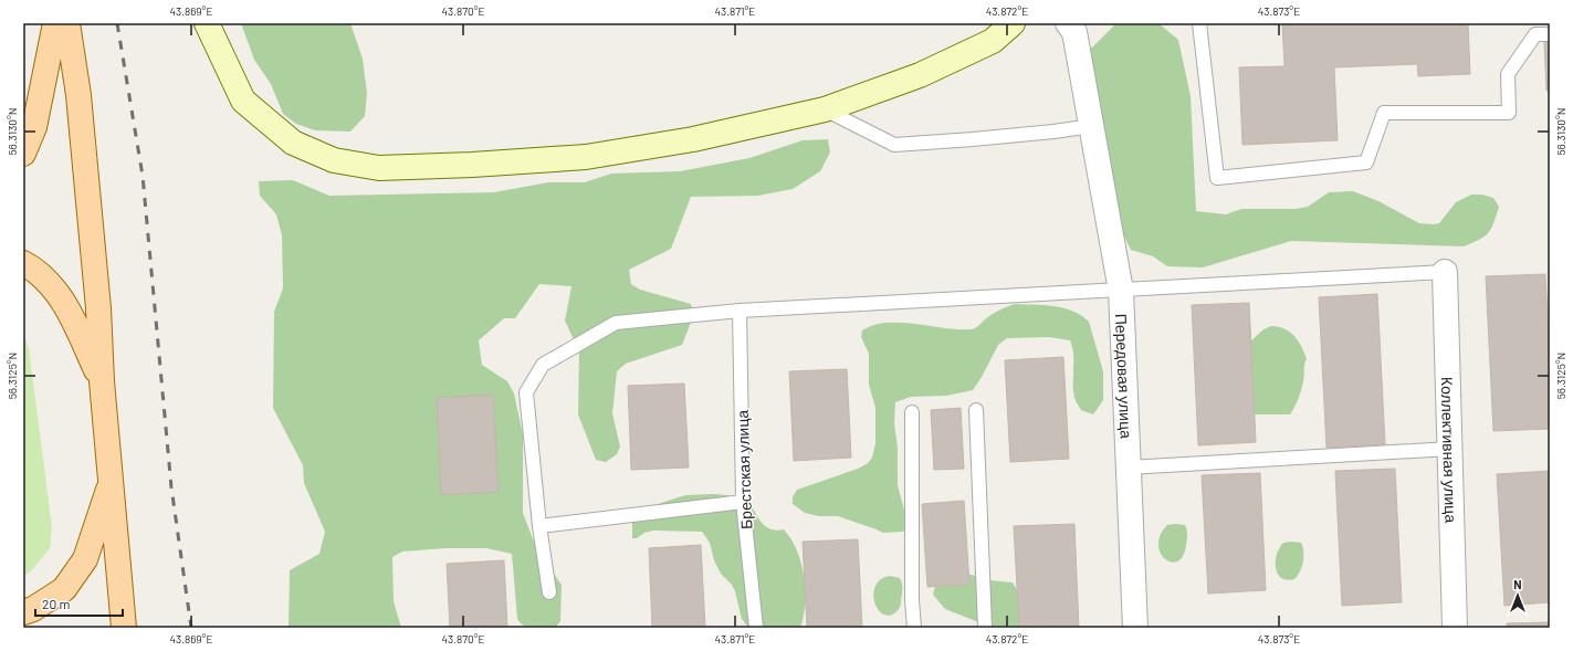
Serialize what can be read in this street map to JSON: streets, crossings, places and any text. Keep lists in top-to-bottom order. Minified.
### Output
{"streets":{"street":["Передовая улица","Коллективная улица"],"lane":["Брестская улица"]},"scale_bar":"20 m","north":"top","coordinates":["43.869°E","43.870°E","43.871°E","43.872°E","43.873°E","56.3130°N","56.3125°N"]}
